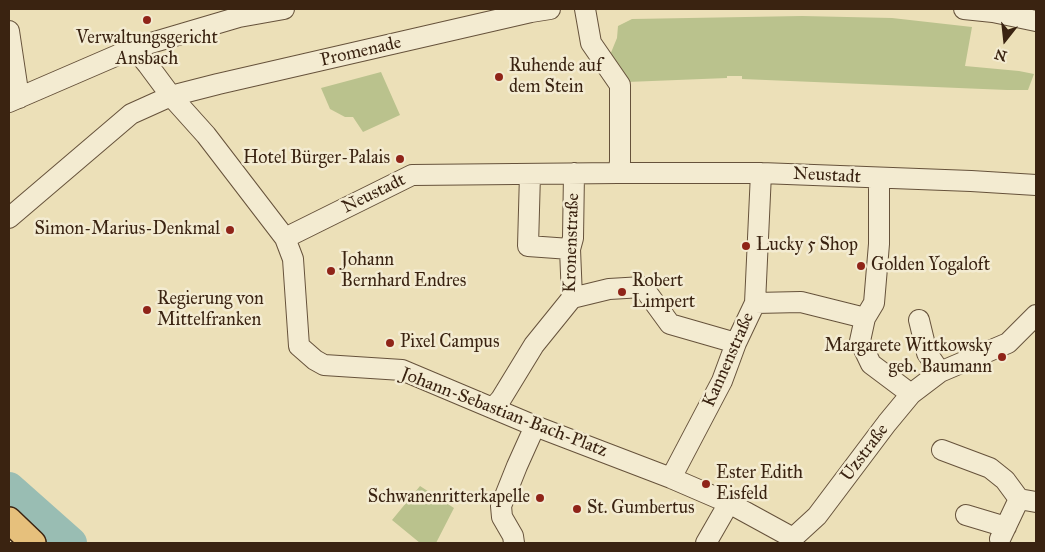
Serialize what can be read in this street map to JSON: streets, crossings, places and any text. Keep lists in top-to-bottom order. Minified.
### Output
{"streets":{"street":["Promenade","Neustadt","Kronenstraße","Kannenstraße","Johann-Sebastian-Bach-Platz","Uzstraße"]},"crossings":[["Promenade","Johann-Sebastian-Bach-Platz"],["Neustadt","Kronenstraße"],["Neustadt","Kannenstraße"],["Neustadt","Johann-Sebastian-Bach-Platz"],["Kronenstraße","Johann-Sebastian-Bach-Platz"],["Kannenstraße","Johann-Sebastian-Bach-Platz"],["Johann-Sebastian-Bach-Platz","Uzstraße"]],"places":["Verwaltungsgericht Ansbach","Ruhende auf dem Stein","Hotel Bürger-Palais","Simon-Marius-Denkmal","Lucky 5 Shop","Golden Yogaloft","Johann Bernhard Endres","Robert Limpert","Regierung von Mittelfranken","Pixel Campus","Margarete Wittkowsky geb. Baumann","Ester Edith Eisfeld","Schwanenritterkapelle","St. Gumbertus"],"north":"bottom"}
